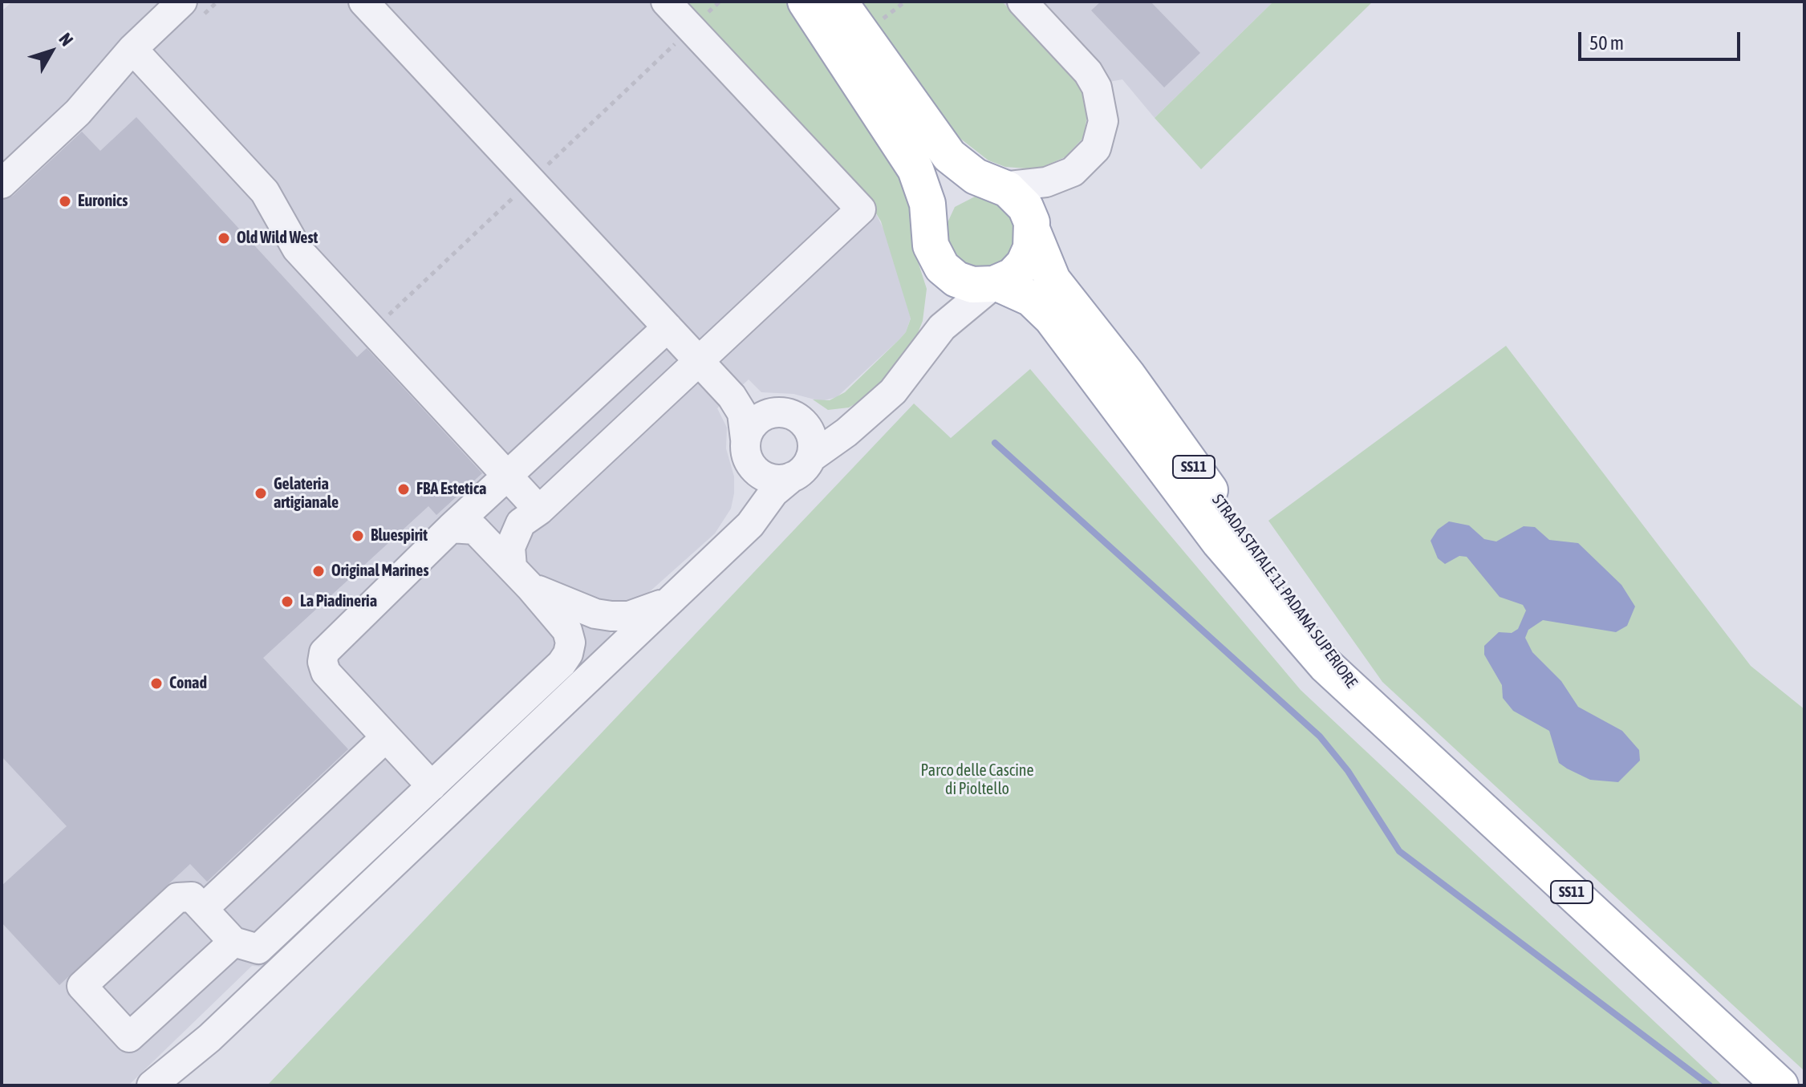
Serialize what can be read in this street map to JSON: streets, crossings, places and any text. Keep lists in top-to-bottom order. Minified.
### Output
{"streets":{"main road":["SS11","STRADA STATALE 11 PADANA SUPERIORE"]},"parks":["Parco delle Cascine di Pioltello"],"places":["Euronics","Old Wild West","FBA Estetica","Gelateria artigianale","Bluespirit","Original Marines","La Piadineria","Conad"],"scale_bar":"50 m","north":"top right"}
